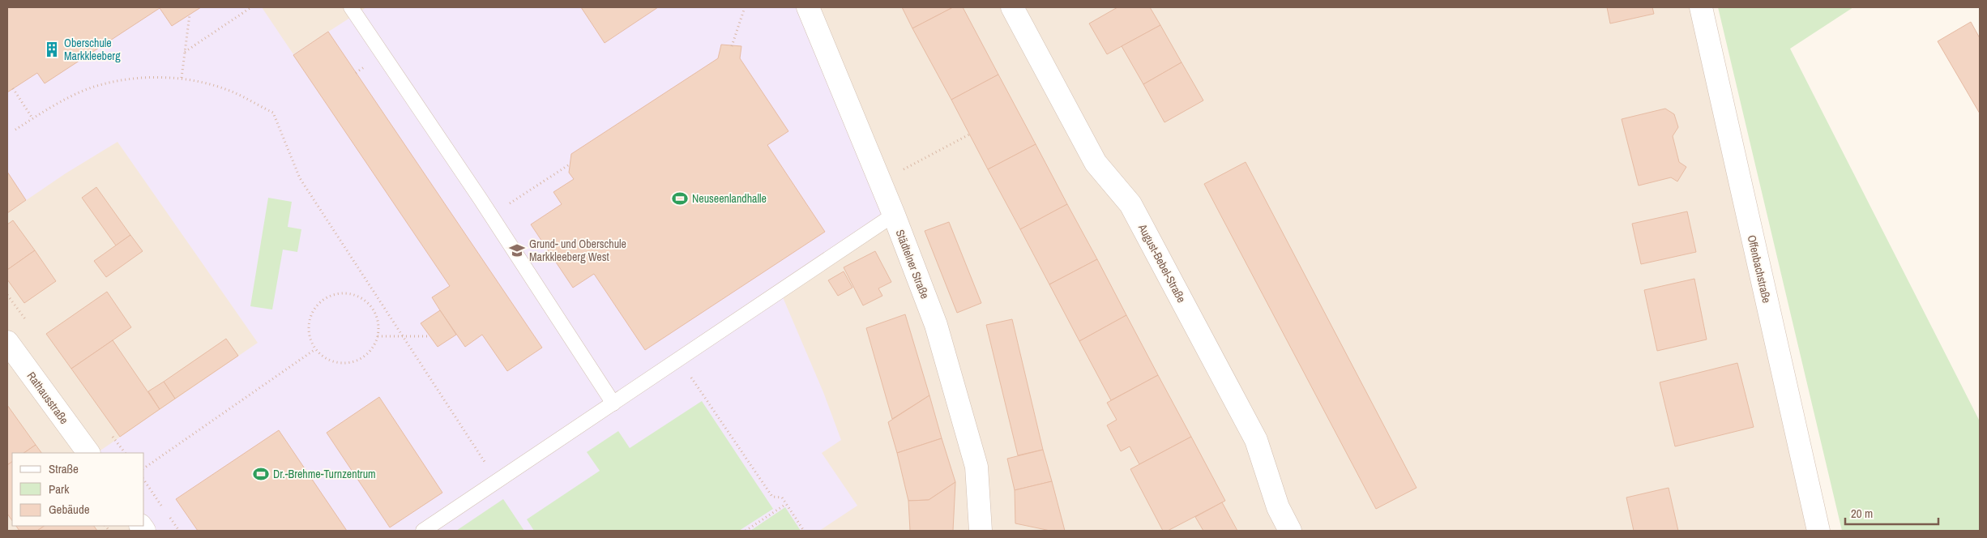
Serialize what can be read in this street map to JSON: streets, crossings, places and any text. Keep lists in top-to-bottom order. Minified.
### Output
{"streets":{"street":["August-Bebel-Straße","Städtelner Straße","Offenbachstraße","Rathausstraße"]},"places":{"building":["Oberschule Markkleeberg"],"sports":["Neuseenlandhalle","Dr.-Brehme-Turnzentrum"],"school or university":["Grund- und Oberschule Markkleeberg West"]},"legend":["Straße","Park","Gebäude"],"scale_bar":"20 m"}
